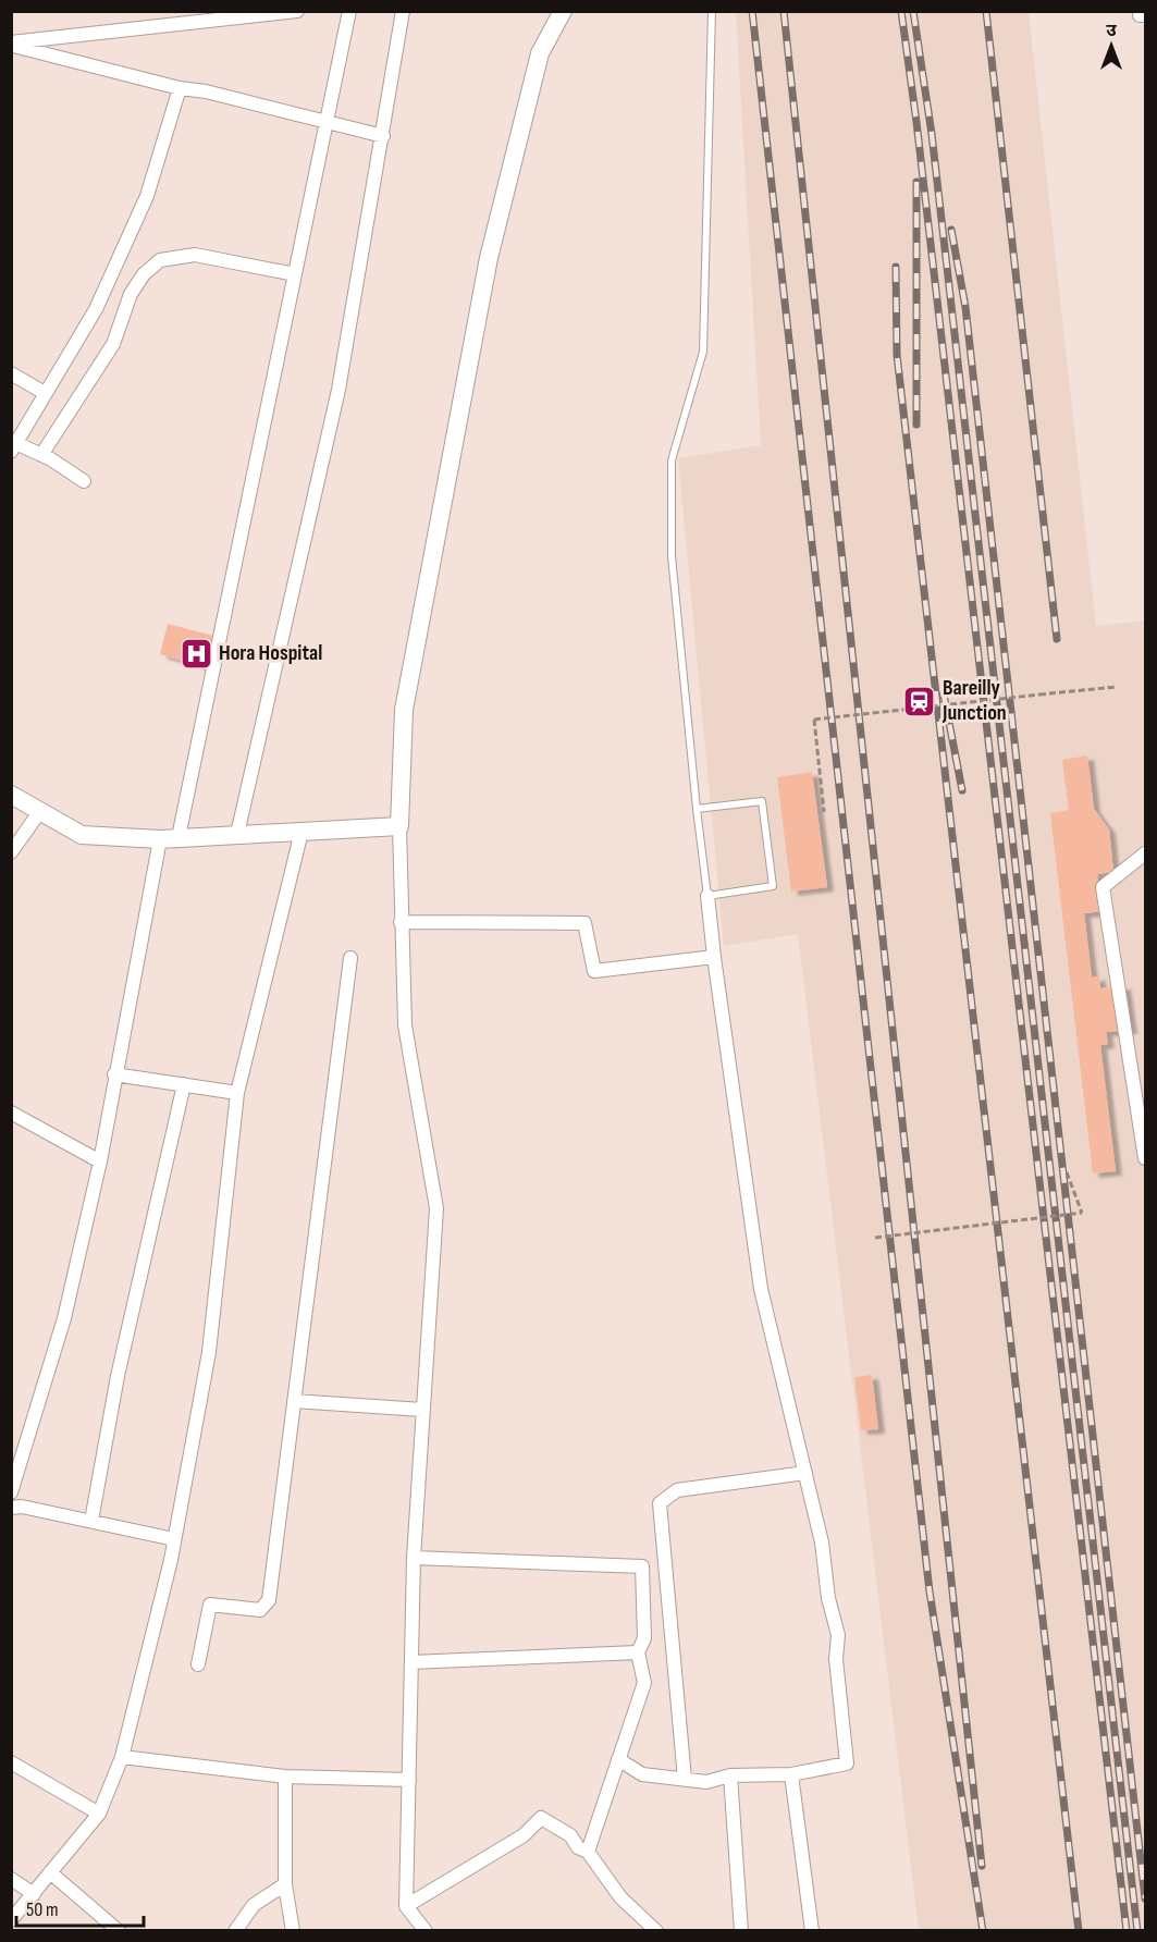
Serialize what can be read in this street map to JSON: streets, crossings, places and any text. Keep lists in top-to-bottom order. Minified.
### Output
{"places":{"hospital":["Hora Hospital"],"station":["Bareilly Junction"]},"scale_bar":"50 m","north":"top"}
